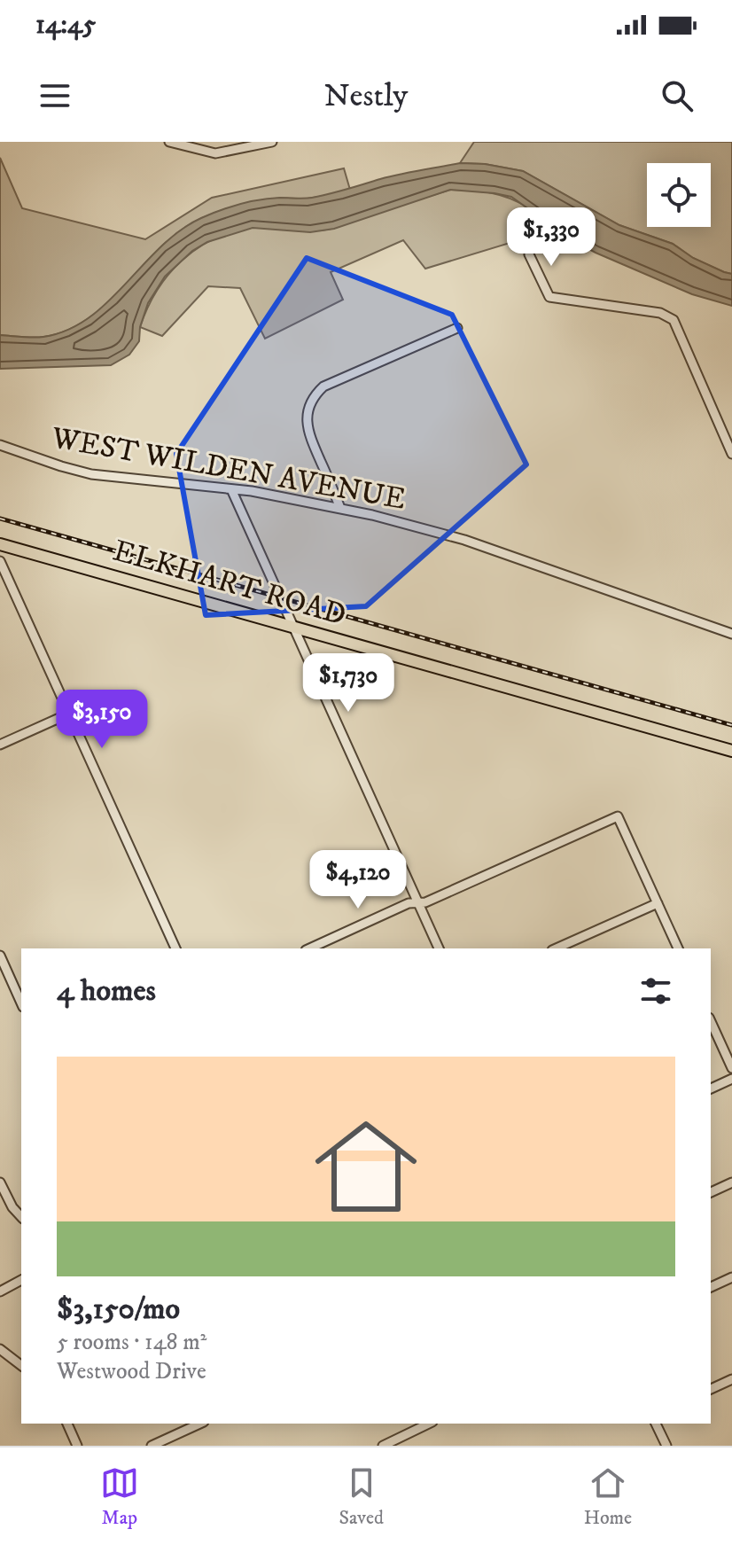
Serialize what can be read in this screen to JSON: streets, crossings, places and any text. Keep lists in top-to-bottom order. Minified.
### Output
{"streets":{"highway":["ELKHART ROAD"],"street":["WEST WILDEN AVENUE"]},"page":{"status":"14:45","header":"Nestly","price":["$1,330","$1,730","$3,150","$4,120"],"heading":"4 homes","list":[{"name":"$3,150/mo","note":"5 rooms · 148 m² · Westwood Drive"}],"tabs":["Map","Saved","Home"]}}
